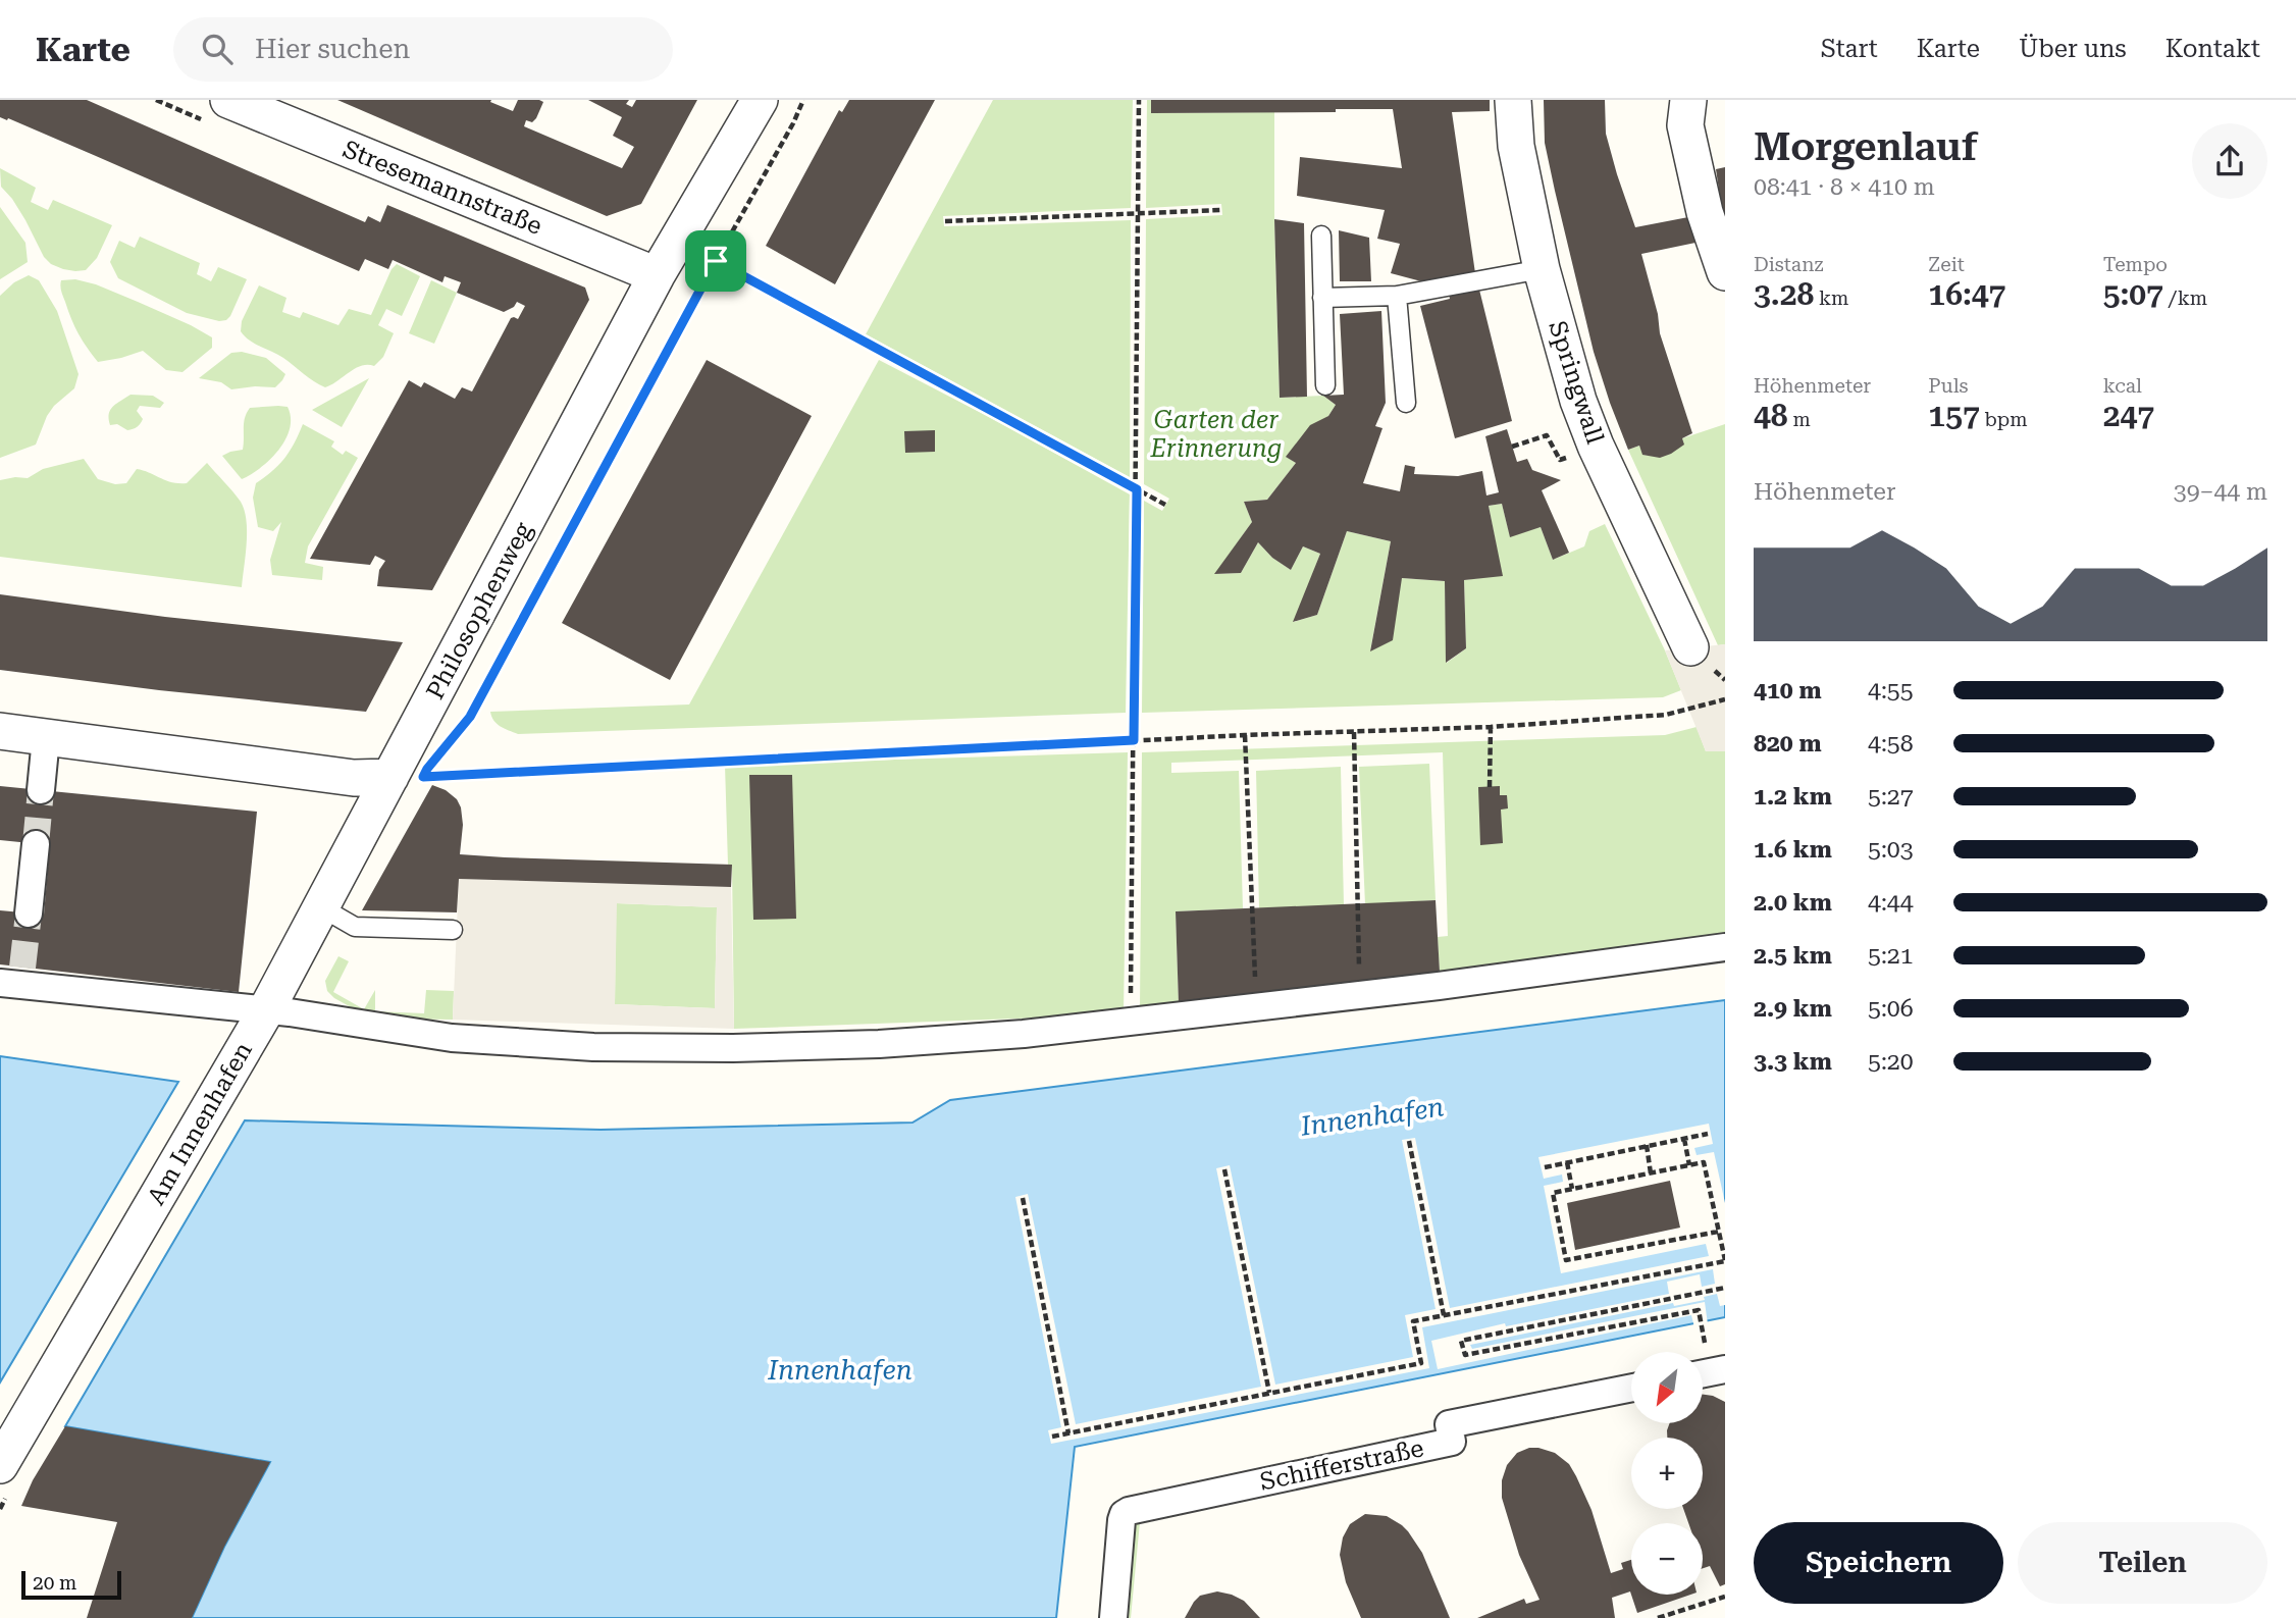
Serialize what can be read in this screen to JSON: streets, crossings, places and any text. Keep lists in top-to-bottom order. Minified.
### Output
{"streets":{"street":["Stresemannstraße","Springwall","Philosophenweg","Am Innenhafen","Schifferstraße"]},"crossings":[["Stresemannstraße","Philosophenweg"],["Philosophenweg","Am Innenhafen"]],"water":["Innenhafen"],"parks":["Garten der Erinnerung"],"scale_bar":"20 m","north":"bottom left","page":{"header":"Karte","search":"Hier suchen","nav":["Start","Karte","Über uns","Kontakt"],"heading":["Morgenlauf","08:41 · 8 × 410 m"],"stats":[["Distanz","3.28 km"],["Zeit","16:47"],["Tempo","5:07 /km"],["Höhenmeter","48 m"],["Puls","157 bpm"],["kcal","247"]],"chart":["Höhenmeter","39–44 m"],"list":[{"name":"410 m","note":"4:55"},{"name":"820 m","note":"4:58"},{"name":"1.2 km","note":"5:27"},{"name":"1.6 km","note":"5:03"},{"name":"2.0 km","note":"4:44"},{"name":"2.5 km","note":"5:21"},{"name":"2.9 km","note":"5:06"},{"name":"3.3 km","note":"5:20"}],"map_buttons":["+","−"],"buttons":["Speichern","Teilen"],"scale":"20 m"}}
